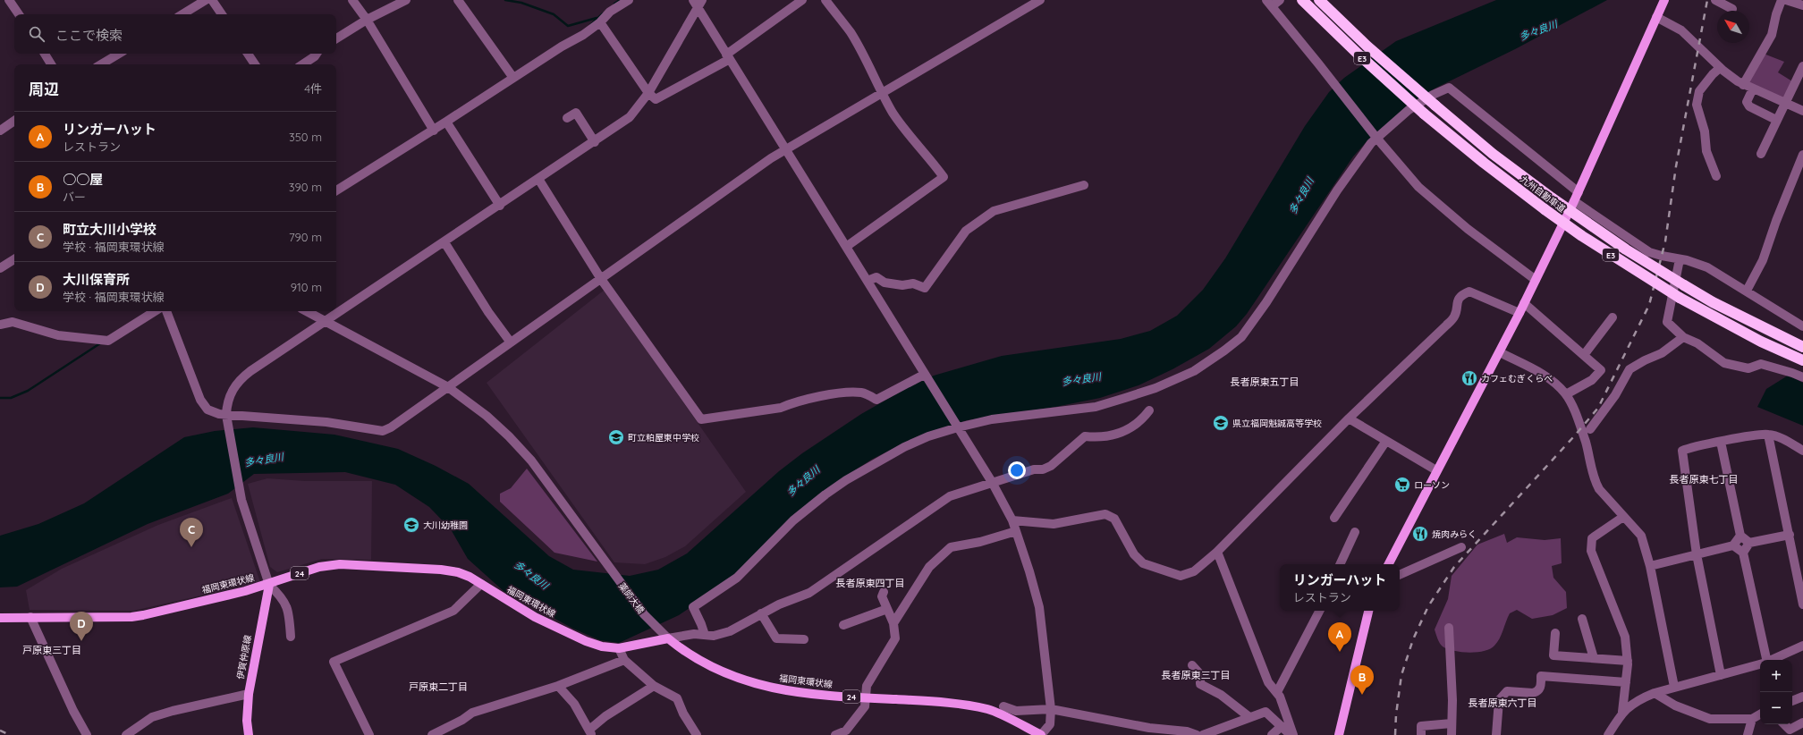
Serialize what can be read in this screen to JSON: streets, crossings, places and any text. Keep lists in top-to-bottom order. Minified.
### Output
{"streets":{"highway":["E3","九州自動車道"],"main road":["24","福岡東環状線","伊賀仲原線"],"street":["薬師大橋"]},"crossings":[["福岡東環状線","薬師大橋"],["福岡東環状線","伊賀仲原線"]],"districts":["長者原東五丁目","長者原東七丁目","長者原東四丁目","戸原東三丁目","長者原東三丁目","戸原東二丁目","長者原東六丁目"],"water":["多々良川"],"places":{"restaurant":["カフェむぎくらべ","焼肉みらく"],"school or university":["県立福岡魁誠高等学校","町立粕屋東中学校","大川幼稚園"],"supermarket":["ローソン"]},"north":"top left","page":{"search":"ここで検索","heading":["周辺","4件"],"list":[{"mark":"A","name":"リンガーハット","note":"レストラン","value":"350 m"},{"mark":"B","name":"○○屋","note":"バー","value":"390 m"},{"mark":"C","name":"町立大川小学校","note":"学校 · 福岡東環状線","value":"790 m"},{"mark":"D","name":"大川保育所","note":"学校 · 福岡東環状線","value":"910 m"}],"pins":["C","D","A","B"],"popup":["リンガーハット","レストラン"],"map_buttons":["+","−"]}}
